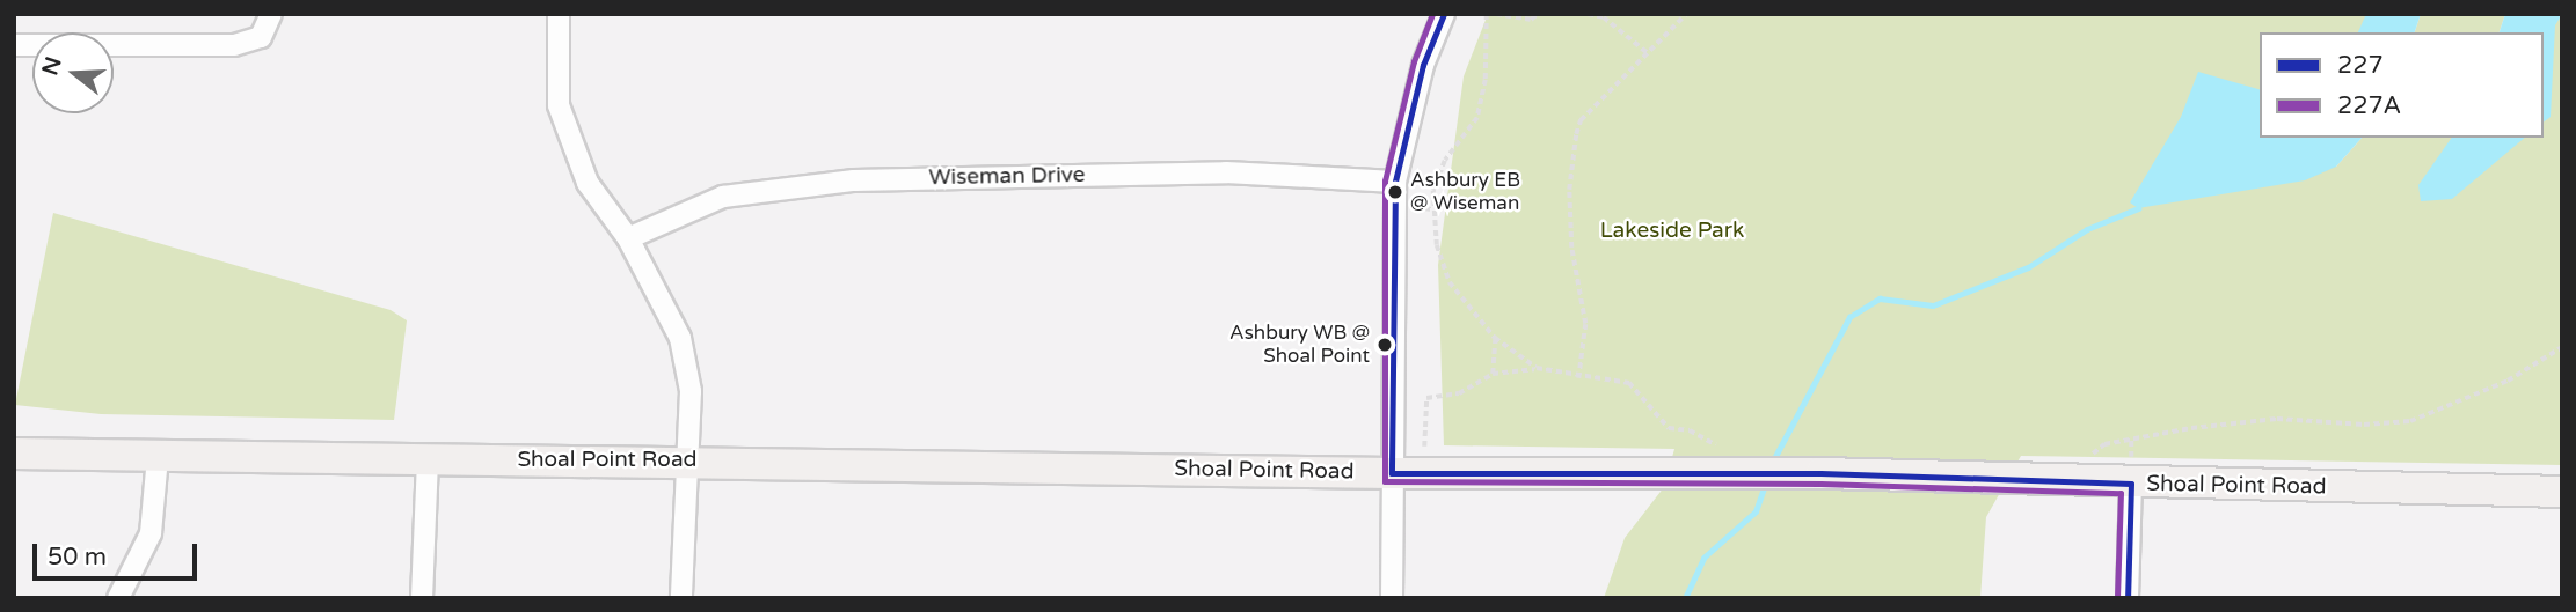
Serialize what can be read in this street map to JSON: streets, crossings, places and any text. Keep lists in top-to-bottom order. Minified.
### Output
{"streets":{"street":["Wiseman Drive","Shoal Point Road"]},"parks":["Lakeside Park"],"places":["Ashbury EB @ Wiseman","Ashbury WB @ Shoal Point"],"lines":["transit line 227","transit line 227A"],"legend":["227","227A"],"scale_bar":"50 m","north":"left"}
